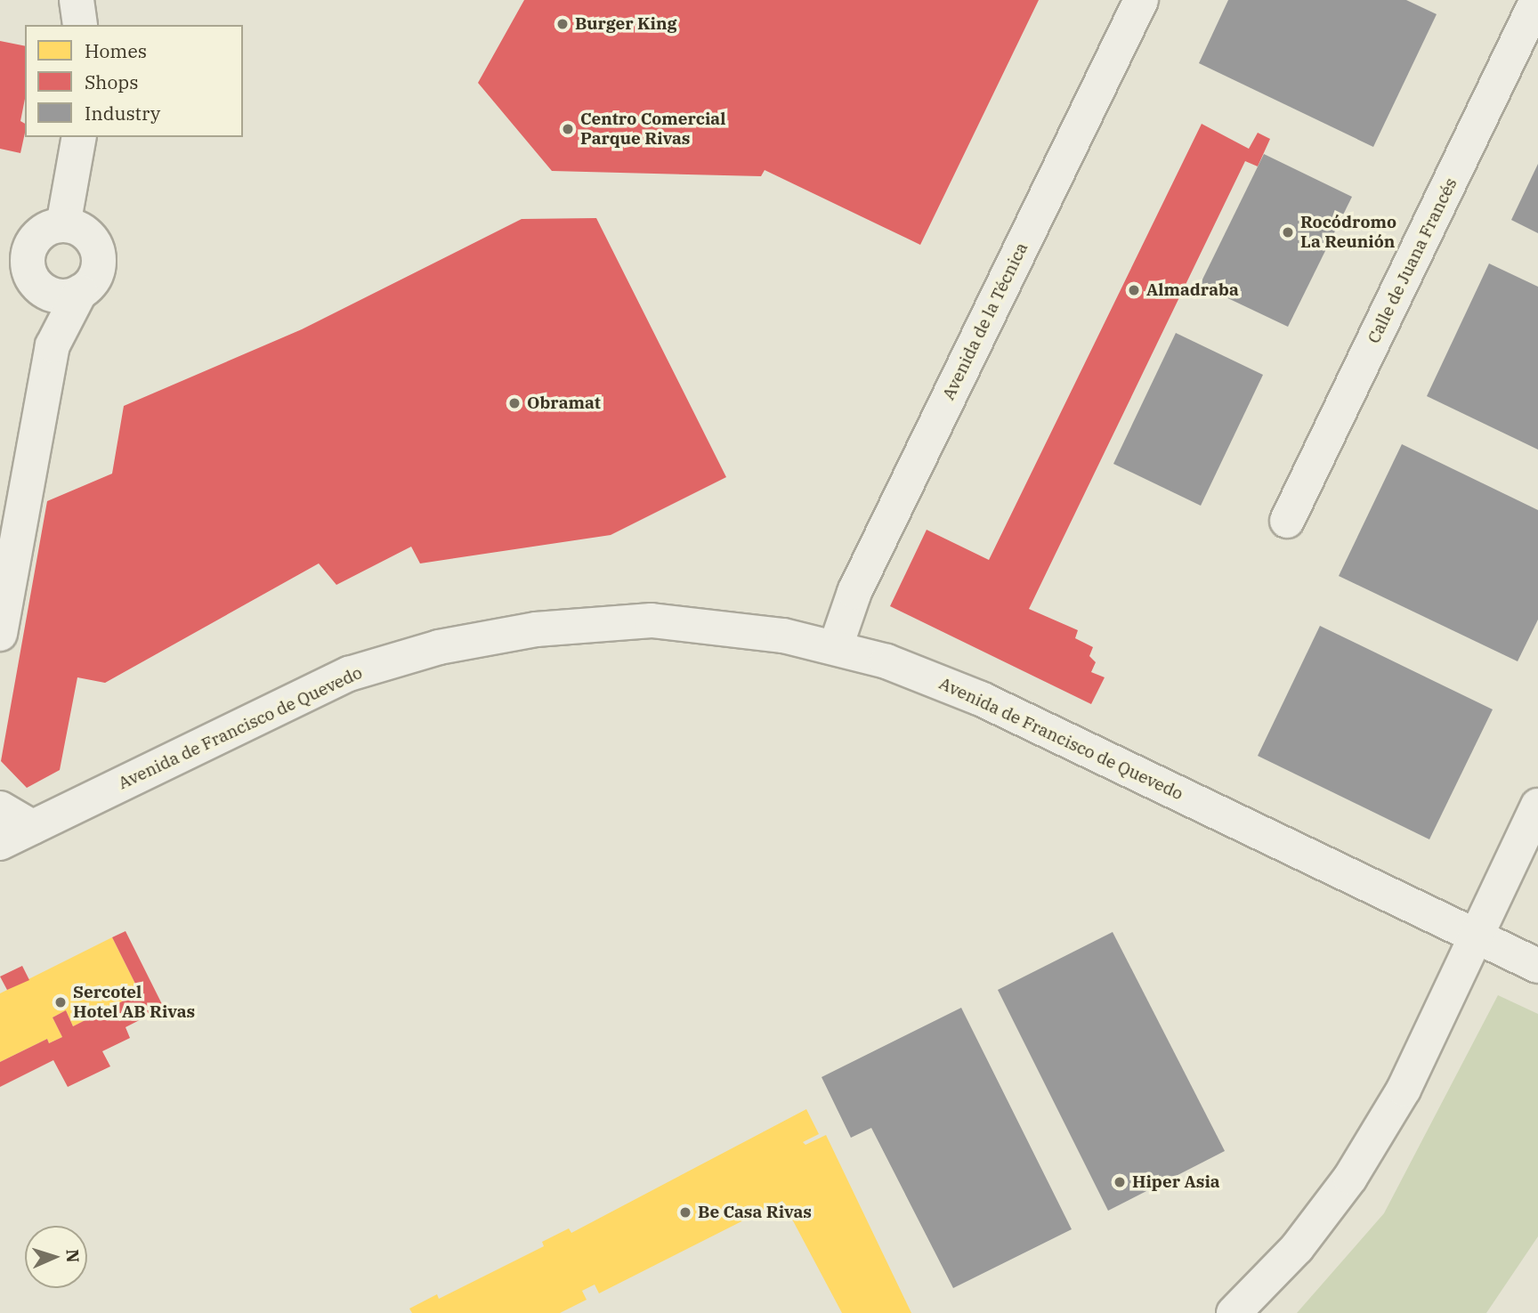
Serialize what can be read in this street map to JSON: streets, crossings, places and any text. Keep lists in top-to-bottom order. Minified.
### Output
{"streets":{"street":["Calle de Juana Francés","Avenida de la Técnica","Avenida de Francisco de Quevedo"]},"crossings":[["Avenida de la Técnica","Avenida de Francisco de Quevedo"]],"places":["Burger King","Centro Comercial Parque Rivas","Rocódromo La Reunión","Almadraba","Obramat","Sercotel Hotel AB Rivas","Hiper Asia","Be Casa Rivas"],"legend":["Homes","Shops","Industry"],"north":"right"}
